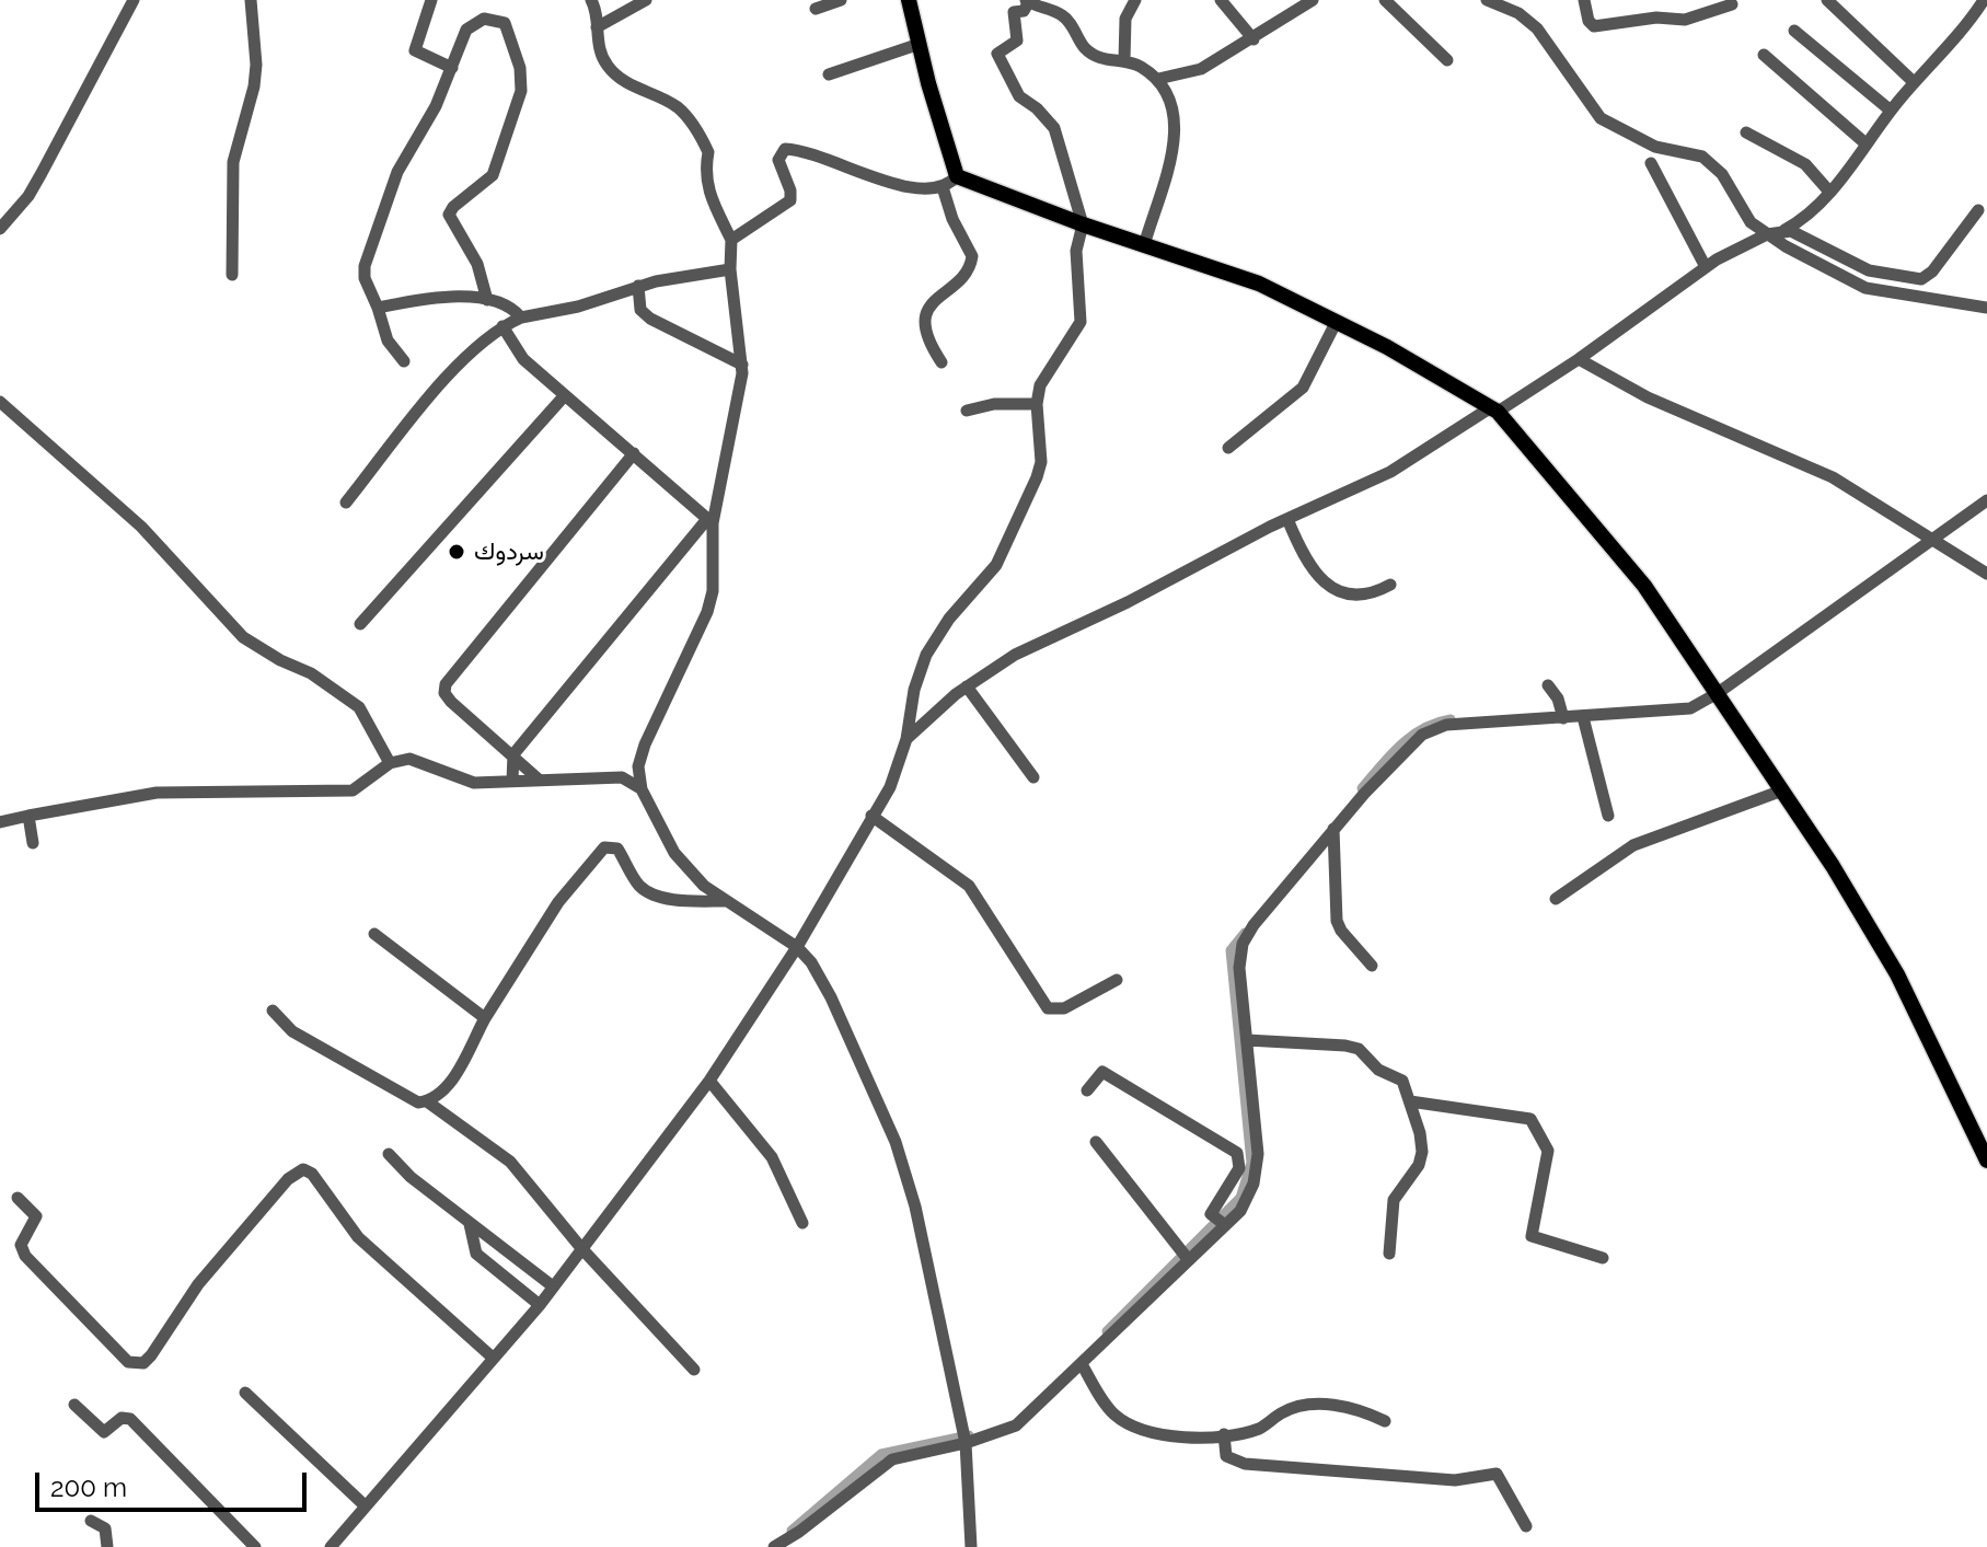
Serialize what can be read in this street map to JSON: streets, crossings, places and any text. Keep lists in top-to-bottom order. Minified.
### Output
{"places":["سردوك"],"scale_bar":"200 m"}
